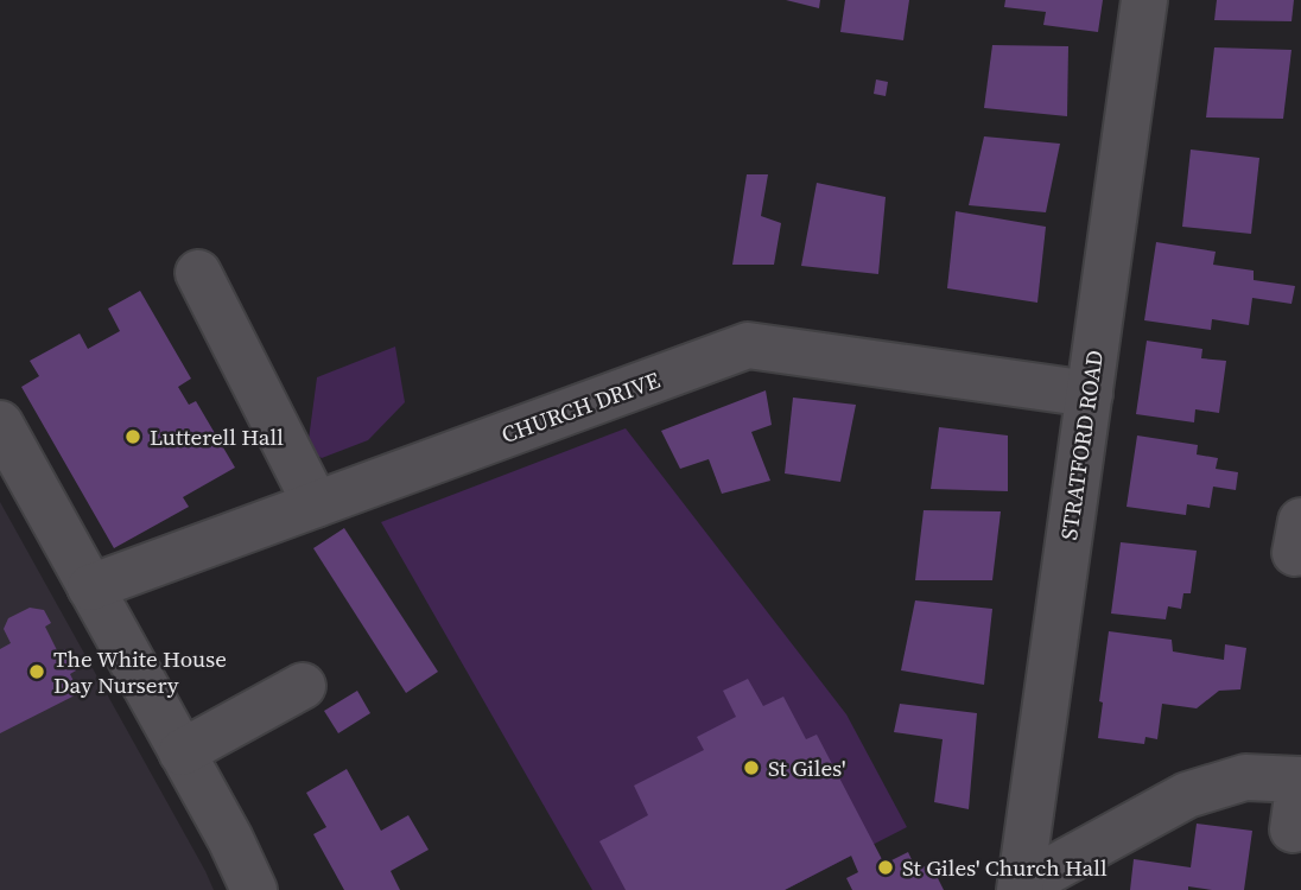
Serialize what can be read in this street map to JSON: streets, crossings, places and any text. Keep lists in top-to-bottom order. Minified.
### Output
{"streets":{"street":["CHURCH DRIVE","STRATFORD ROAD"]},"crossings":[["CHURCH DRIVE","STRATFORD ROAD"]],"places":["Lutterell Hall","The White House Day Nursery","St Giles'","St Giles' Church Hall"]}
